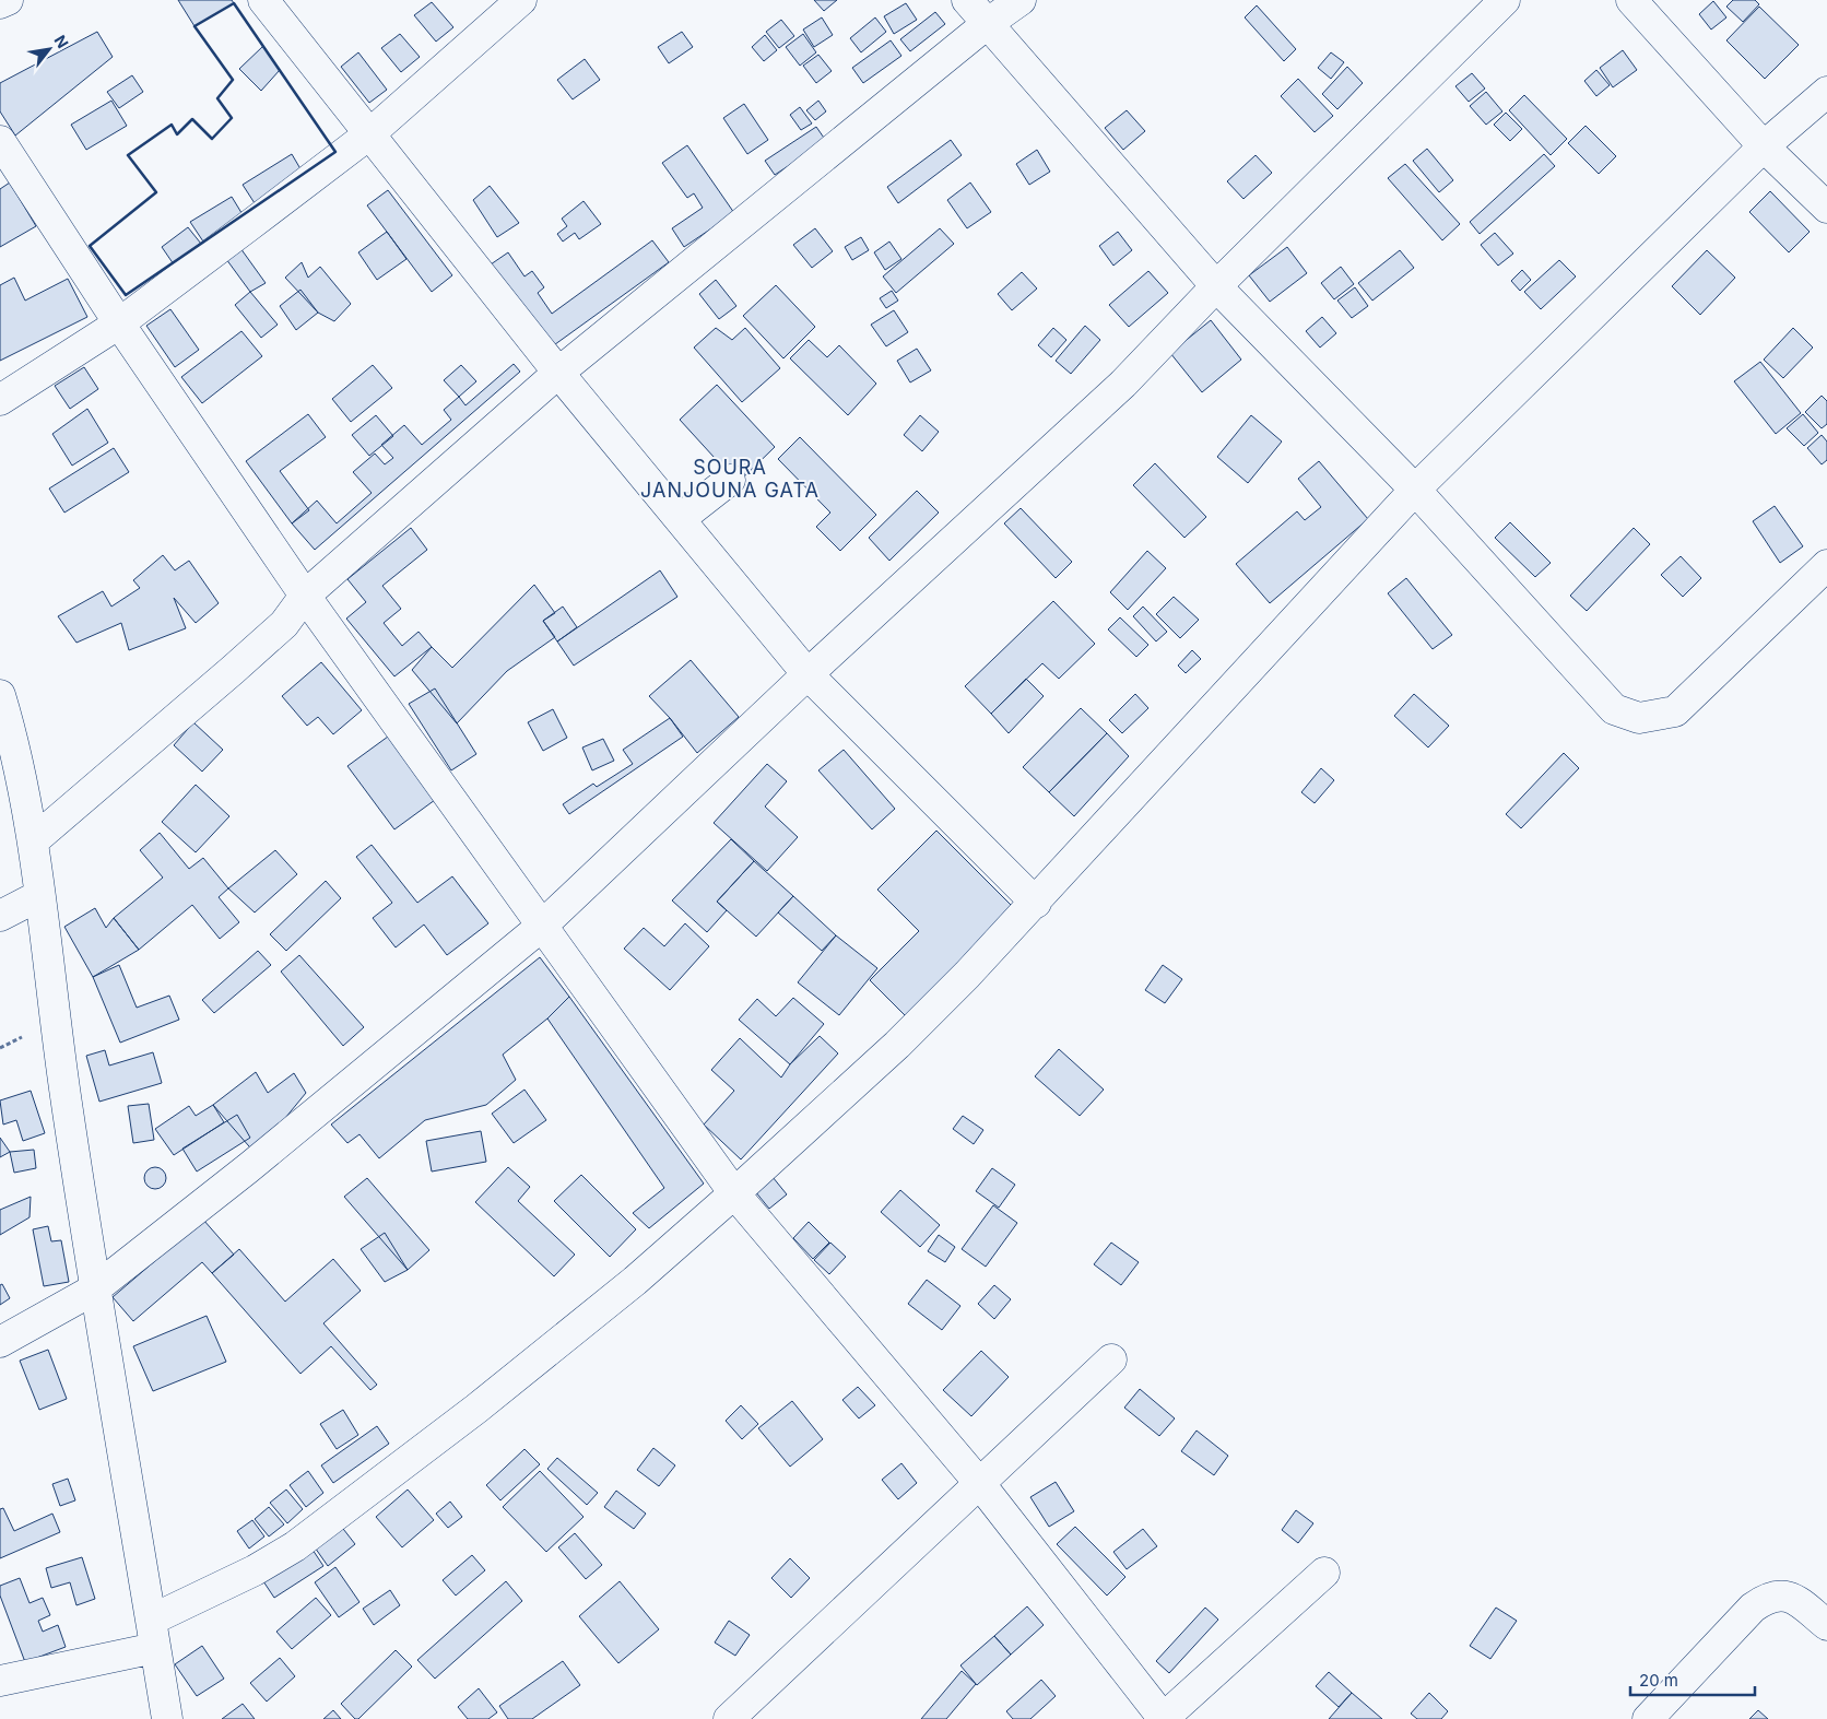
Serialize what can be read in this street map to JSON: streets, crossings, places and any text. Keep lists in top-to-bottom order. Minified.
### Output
{"districts":["SOURA JANJOUNA GATA"],"scale_bar":"20 m","north":"top right"}
